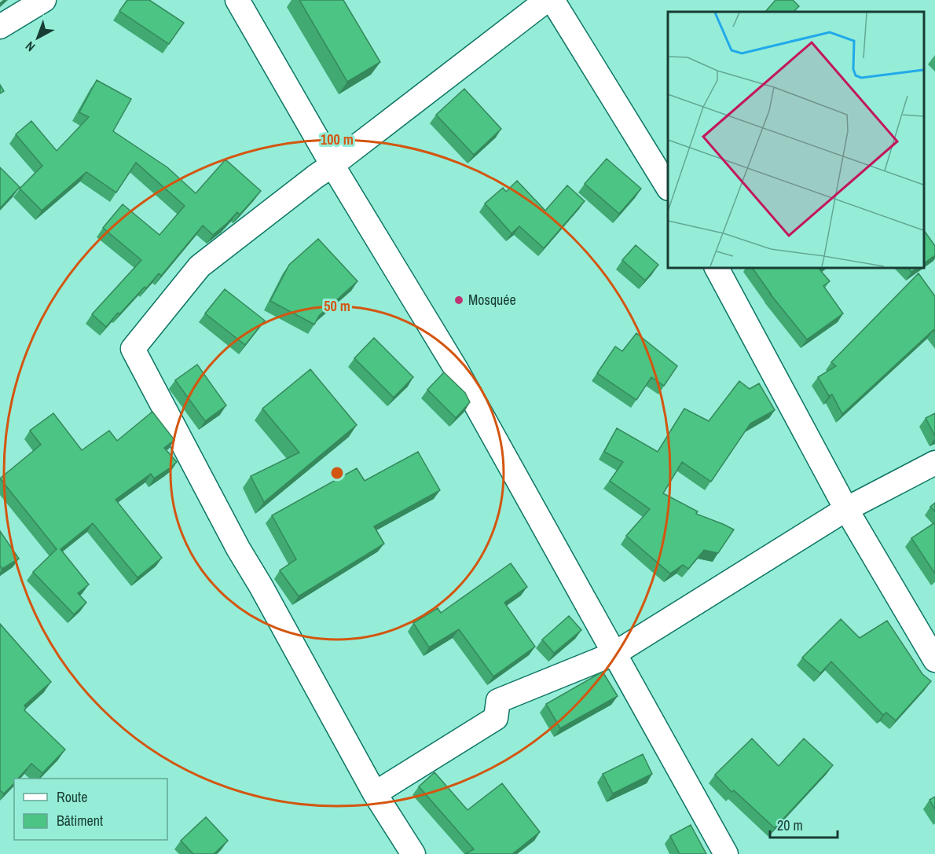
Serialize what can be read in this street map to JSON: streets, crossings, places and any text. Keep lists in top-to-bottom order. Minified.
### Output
{"places":["Mosquée"],"legend":["Route","Bâtiment"],"scale_bar":"20 m","north":"bottom left","rings":["100 m","50 m"]}
